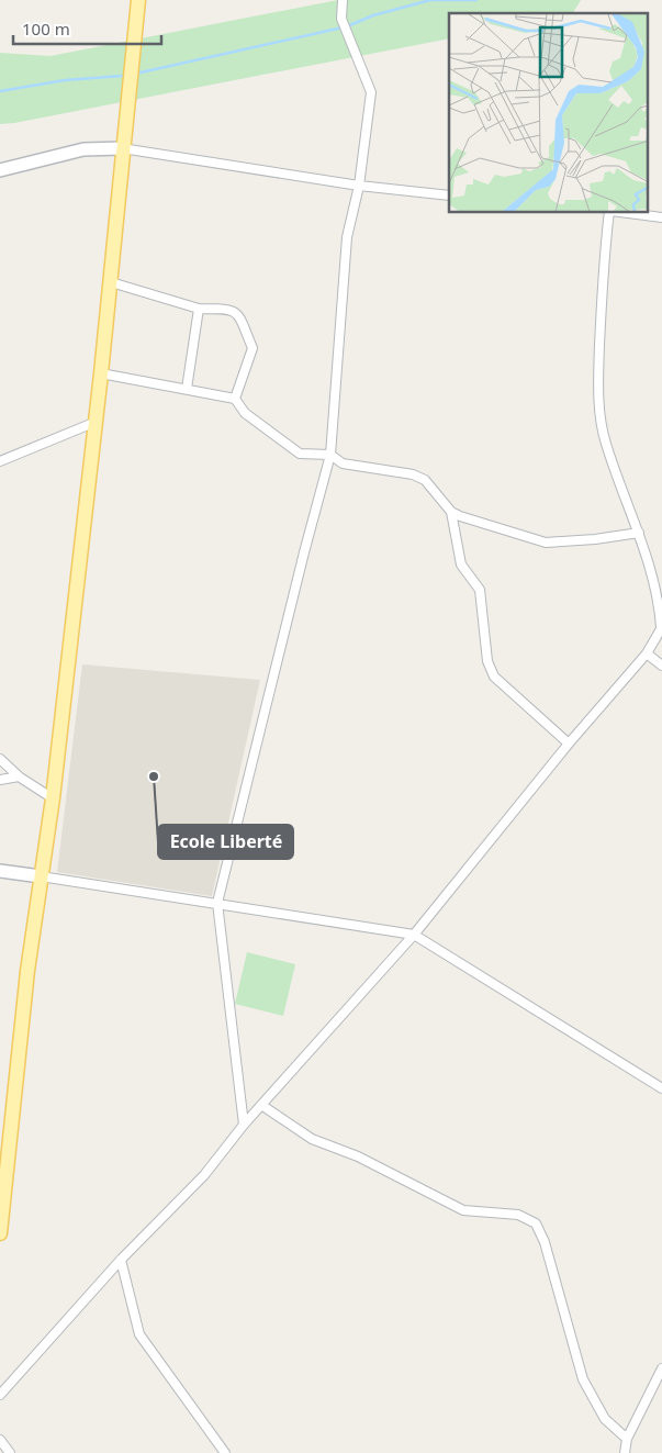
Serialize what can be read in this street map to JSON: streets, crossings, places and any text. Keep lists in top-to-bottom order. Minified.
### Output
{"places":["Ecole Liberté"],"scale_bar":"100 m"}
